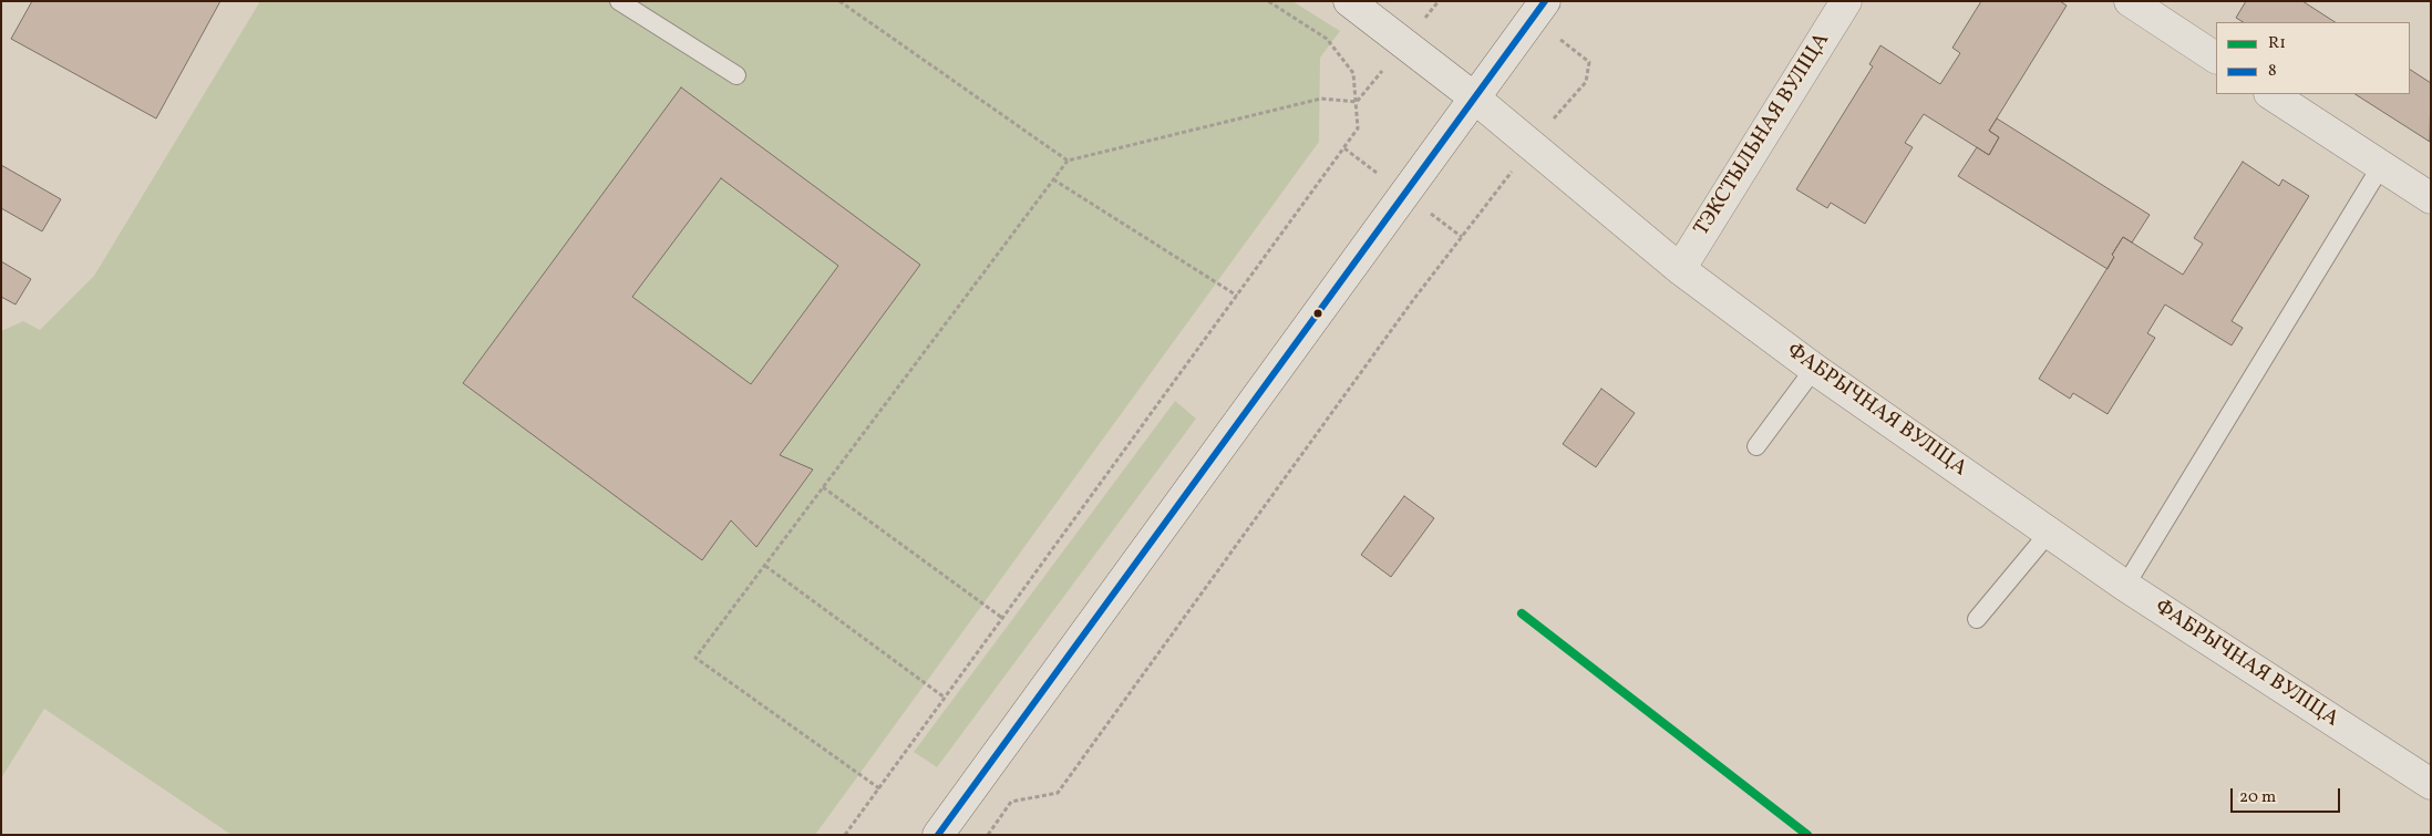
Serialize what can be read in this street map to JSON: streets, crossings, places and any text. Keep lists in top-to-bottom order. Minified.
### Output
{"streets":{"street":["ТЭКСТЫЛЬНАЯ ВУЛІЦА","ФАБРЫЧНАЯ ВУЛІЦА"]},"crossings":[["ТЭКСТЫЛЬНАЯ ВУЛІЦА","ФАБРЫЧНАЯ ВУЛІЦА"]],"lines":["transit line 8","transit line R1"],"legend":["R1","8"],"scale_bar":"20 m"}
